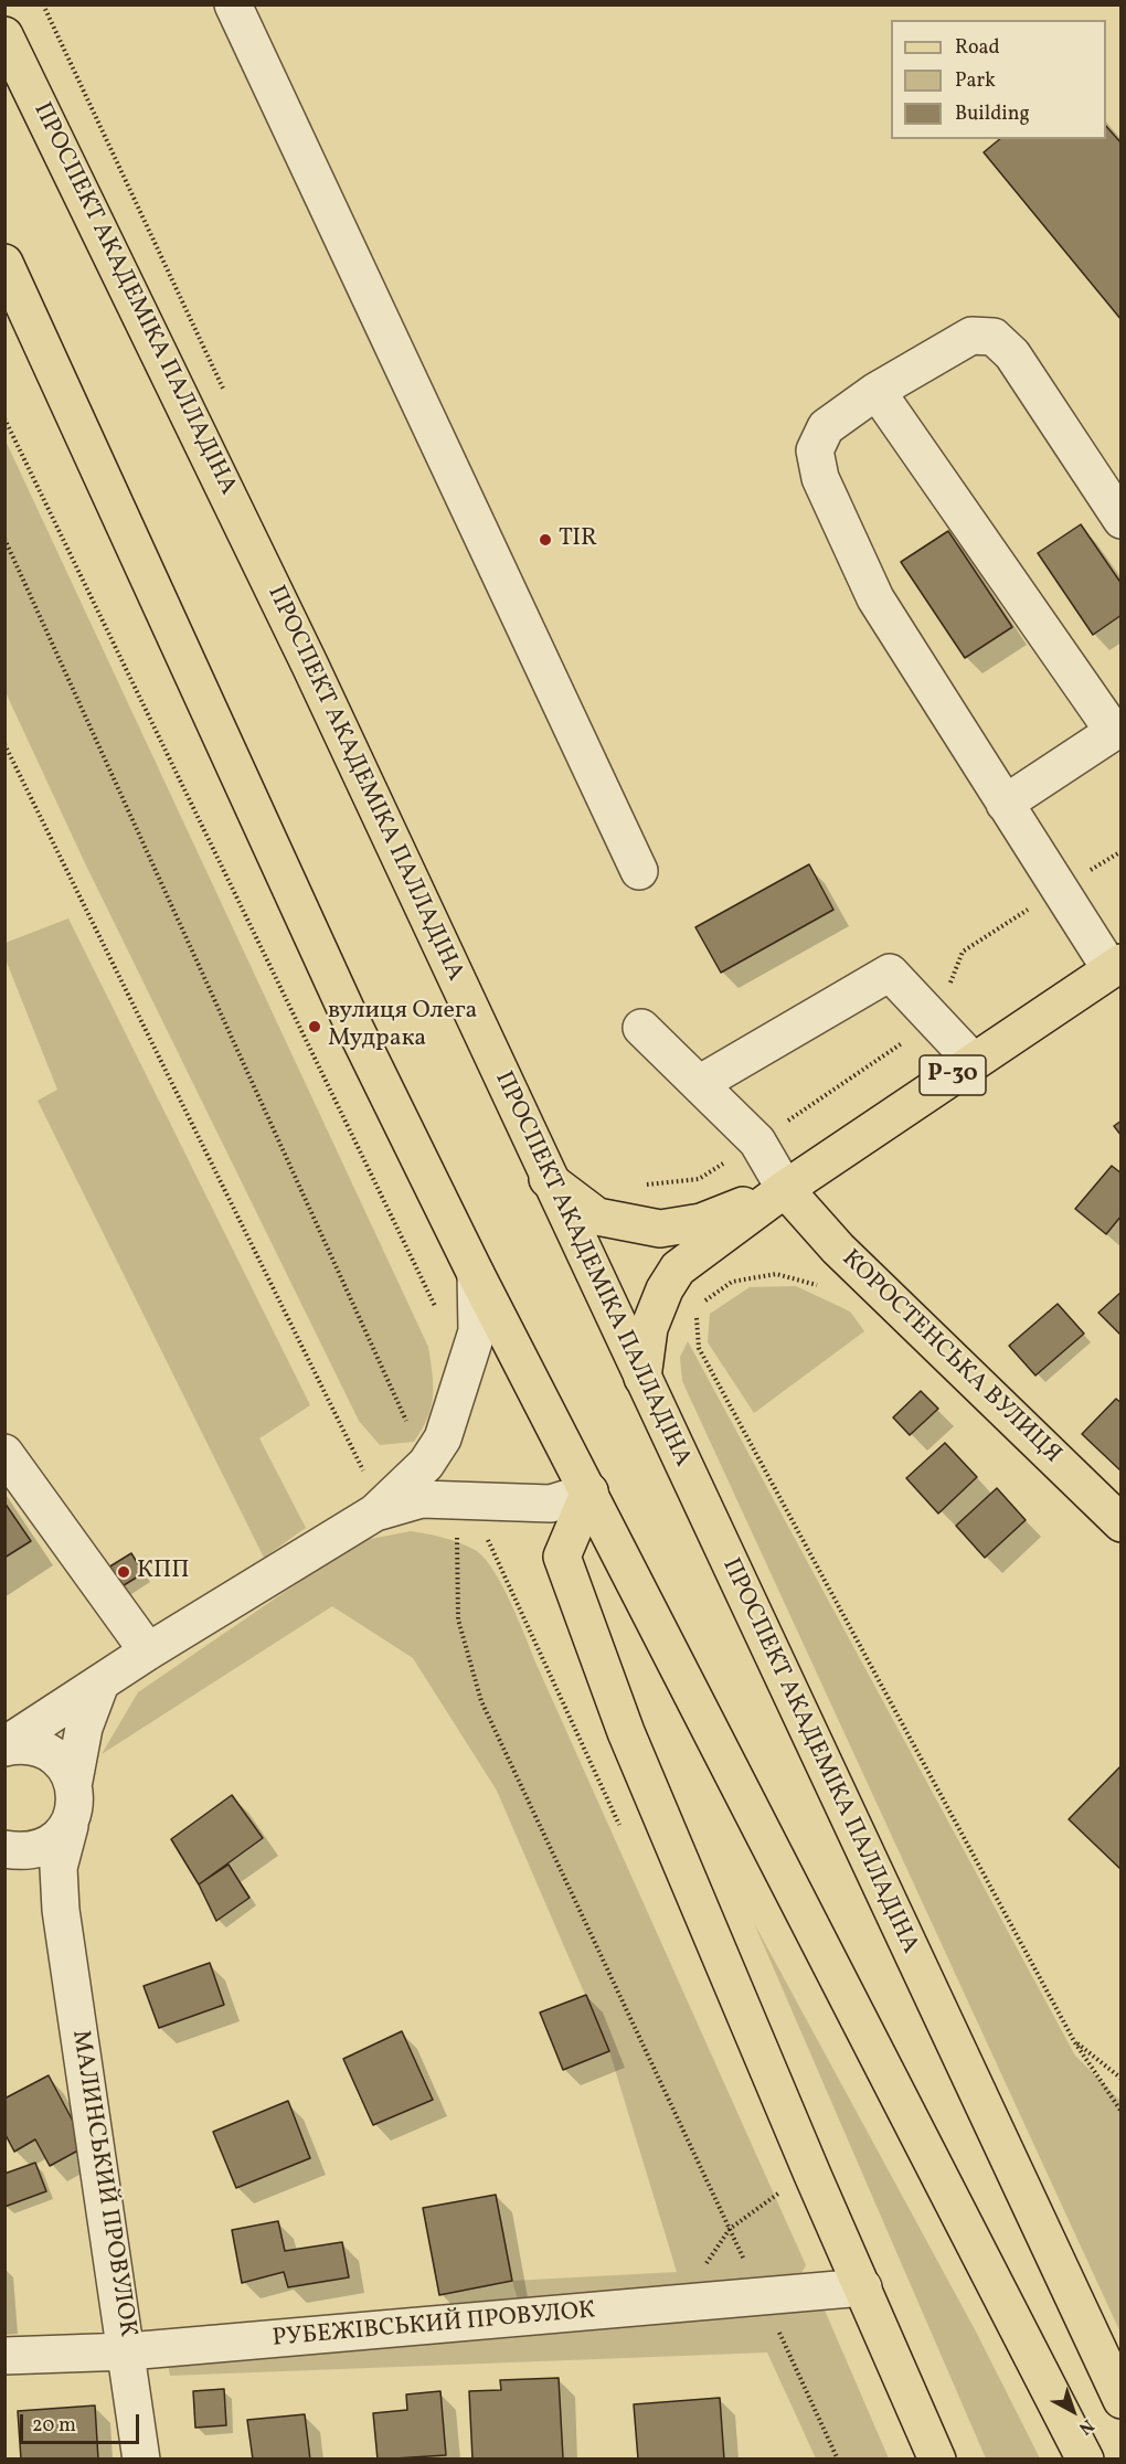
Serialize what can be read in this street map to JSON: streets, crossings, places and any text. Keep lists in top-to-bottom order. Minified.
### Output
{"streets":{"main road":["ПРОСПЕКТ АКАДЕМІКА ПАЛЛАДІНА","Р-30","КОРОСТЕНСЬКА ВУЛИЦЯ"],"street":["МАЛИНСЬКИЙ ПРОВУЛОК","РУБЕЖІВСЬКИЙ ПРОВУЛОК"]},"crossings":[["ПРОСПЕКТ АКАДЕМІКА ПАЛЛАДІНА","Р-30"],["Р-30","КОРОСТЕНСЬКА ВУЛИЦЯ"],["МАЛИНСЬКИЙ ПРОВУЛОК","РУБЕЖІВСЬКИЙ ПРОВУЛОК"]],"places":["TIR","вулиця Олега Мудрака","КПП"],"legend":["Road","Park","Building"],"scale_bar":"20 m","north":"bottom right"}
